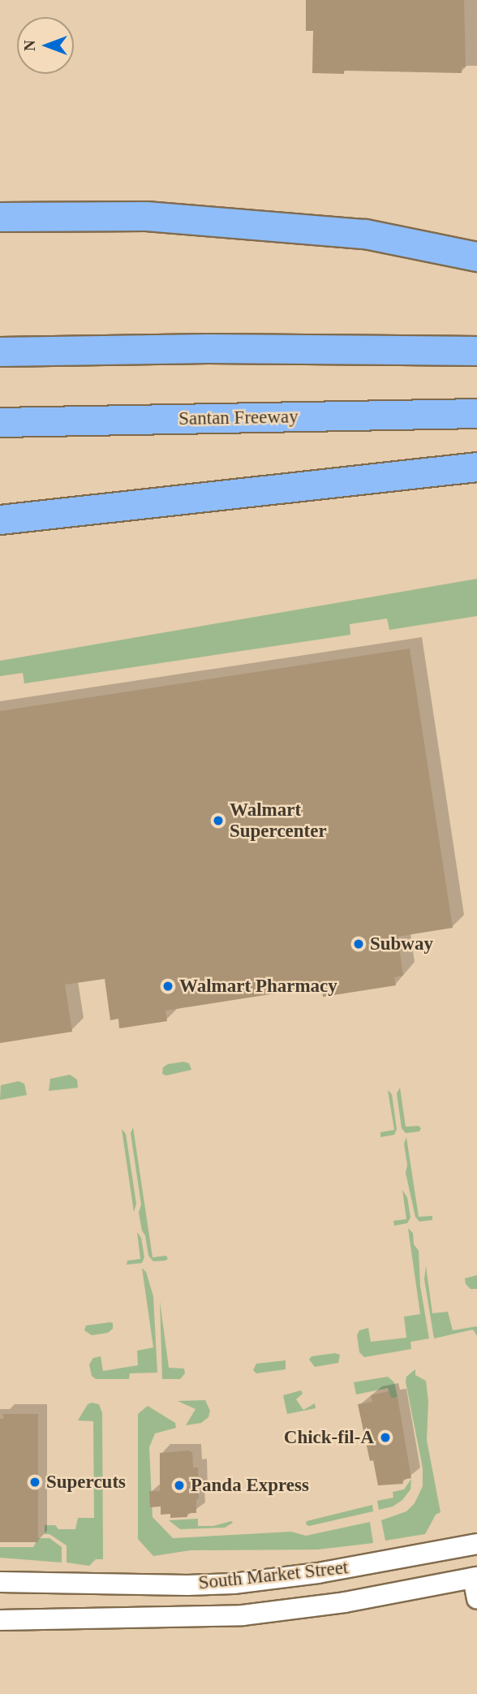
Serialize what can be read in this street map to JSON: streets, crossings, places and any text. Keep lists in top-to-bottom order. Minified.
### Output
{"streets":{"highway":["Santan Freeway"],"street":["South Market Street"]},"places":["Walmart Supercenter","Subway","Walmart Pharmacy","Chick-fil-A","Supercuts","Panda Express"],"north":"left"}
